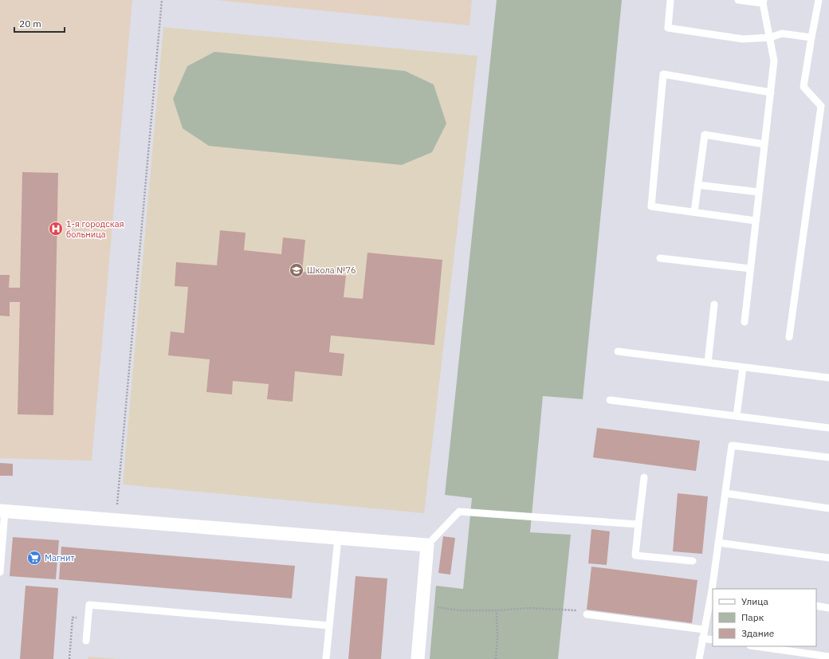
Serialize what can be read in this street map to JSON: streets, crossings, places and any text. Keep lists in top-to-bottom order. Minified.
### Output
{"places":{"hospital":["1-я городская больница"],"school or university":["Школа №76"],"supermarket":["Магнит"]},"legend":["Улица","Парк","Здание"],"scale_bar":"20 m"}
